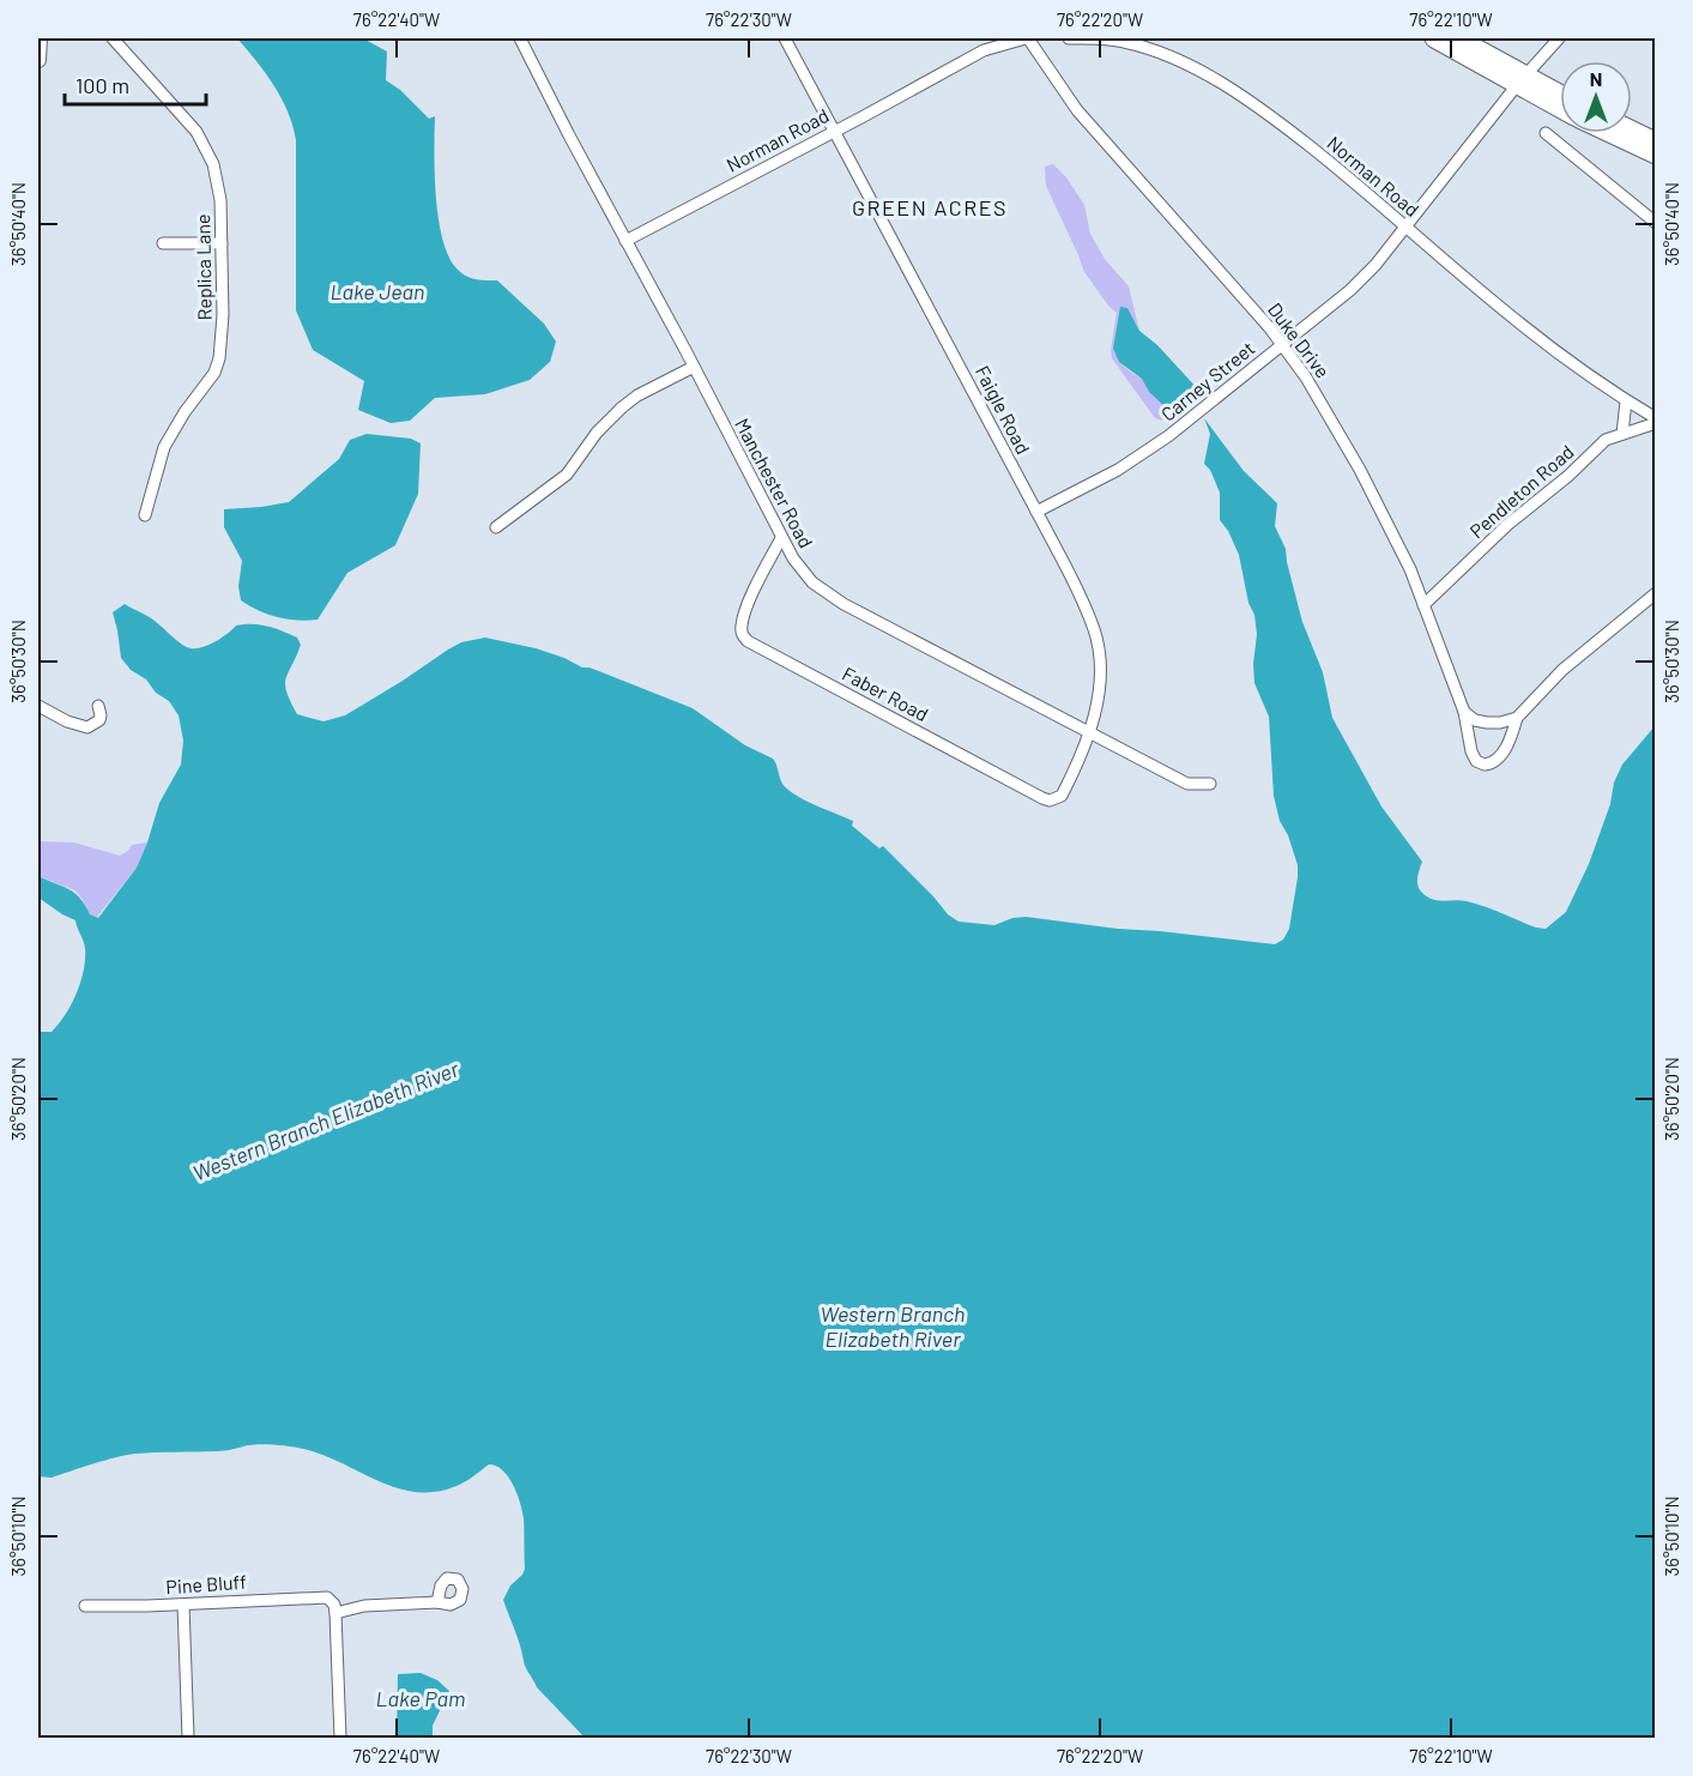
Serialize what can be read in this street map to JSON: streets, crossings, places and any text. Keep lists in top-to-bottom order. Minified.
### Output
{"streets":{"street":["Norman Road","Replica Lane","Duke Drive","Carney Street","Faigle Road","Manchester Road","Pendleton Road","Faber Road","Pine Bluff"]},"crossings":[["Norman Road","Duke Drive"],["Norman Road","Carney Street"],["Norman Road","Faigle Road"],["Norman Road","Manchester Road"],["Norman Road","Pendleton Road"],["Duke Drive","Carney Street"],["Duke Drive","Pendleton Road"],["Carney Street","Faigle Road"],["Faigle Road","Manchester Road"],["Faigle Road","Faber Road"],["Manchester Road","Faber Road"]],"districts":["GREEN ACRES"],"water":["Lake Jean","Western Branch Elizabeth River","Lake Pam"],"scale_bar":"100 m","north":"top","coordinates":["76°22'40\"W","76°22'30\"W","76°22'20\"W","76°22'10\"W","36°50'40\"N","36°50'30\"N","36°50'20\"N","36°50'10\"N"]}
